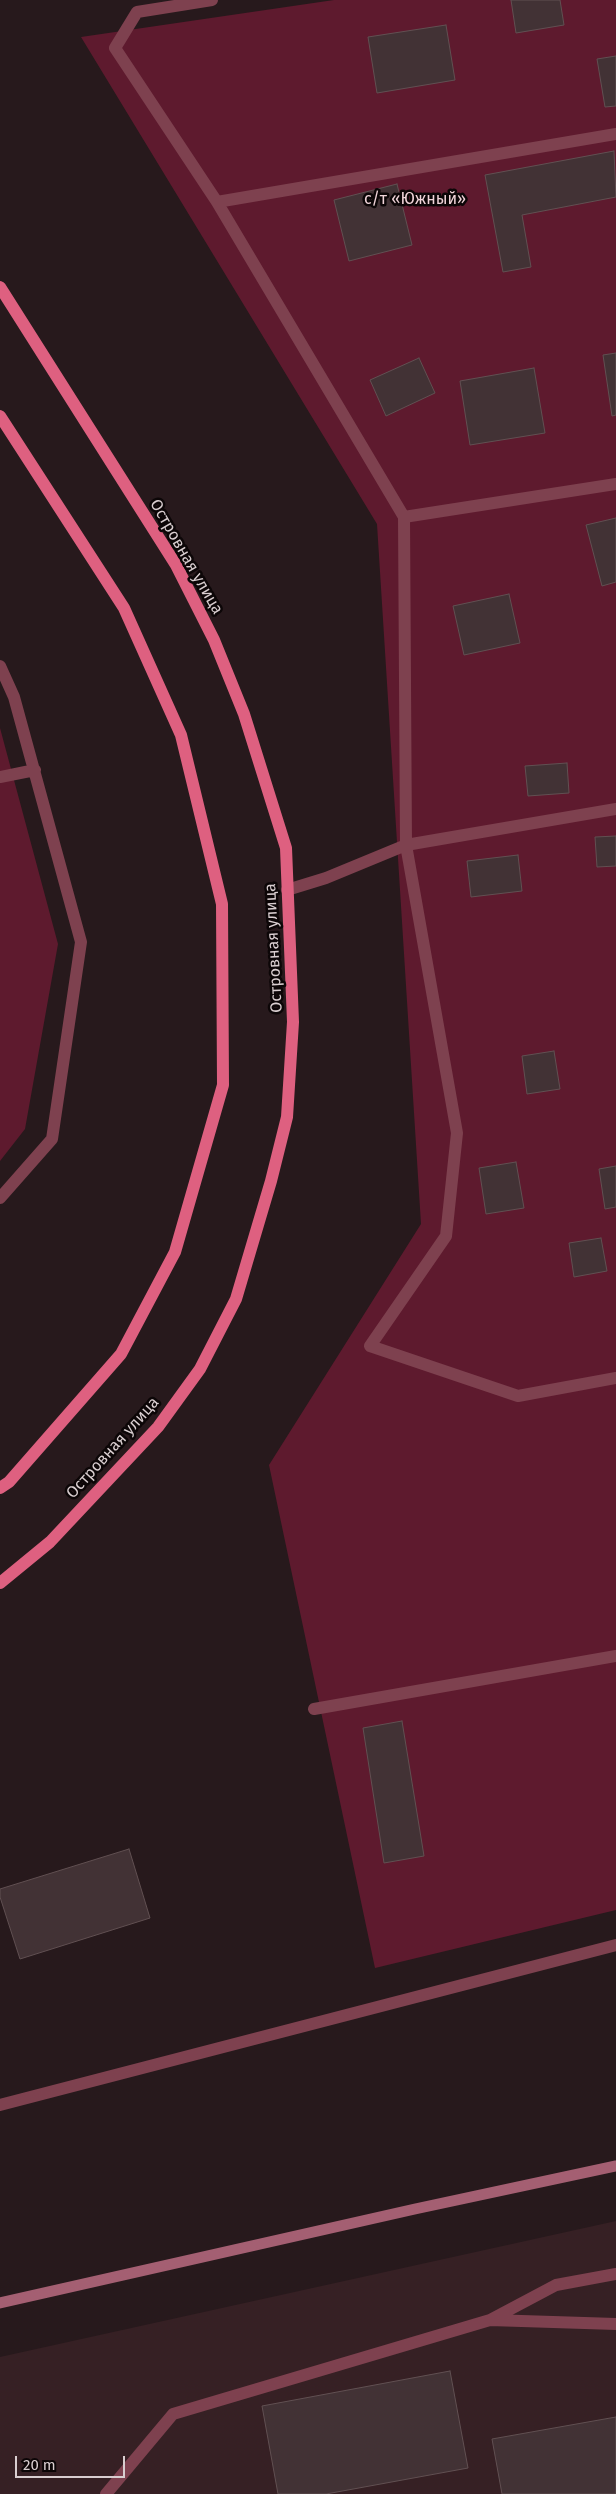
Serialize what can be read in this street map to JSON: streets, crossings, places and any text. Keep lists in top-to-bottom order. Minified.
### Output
{"streets":{"main road":["Островная улица"]},"parks":["с/т «Южный»"],"scale_bar":"20 m"}
